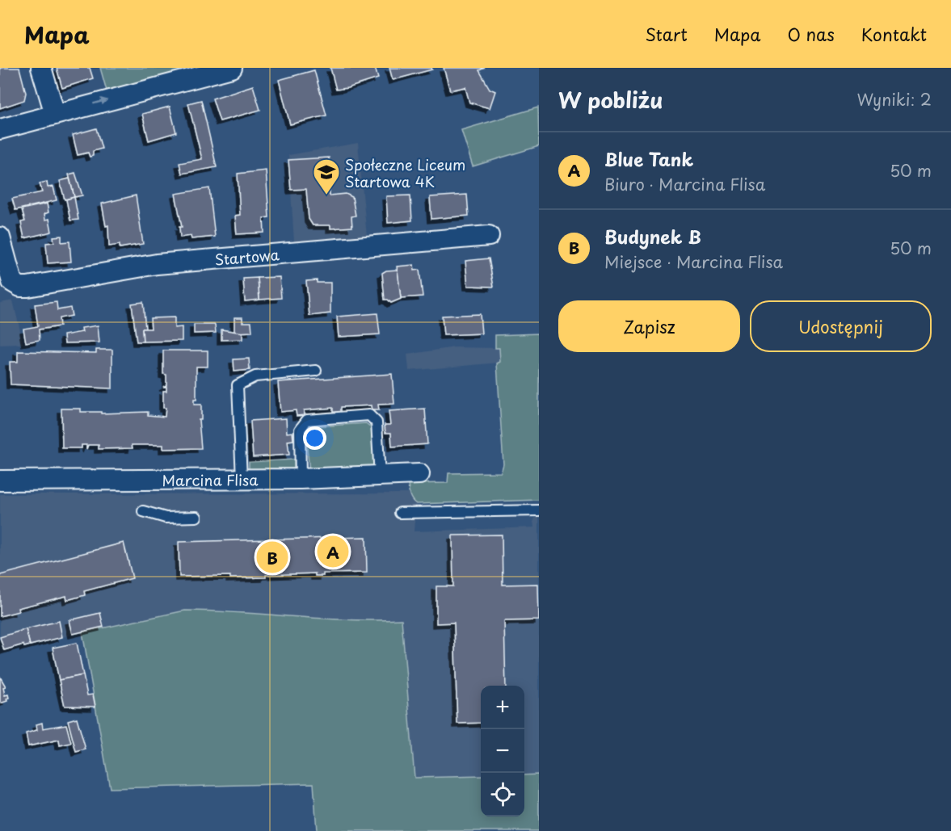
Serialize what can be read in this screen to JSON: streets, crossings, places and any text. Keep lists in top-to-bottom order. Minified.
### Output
{"streets":{"street":["Startowa","Marcina Flisa"]},"places":{"school or university":["Społeczne Liceum Startowa 4K"]},"page":{"header":"Mapa","nav":["Start","Mapa","O nas","Kontakt"],"heading":["W pobliżu","Wyniki: 2"],"list":[{"mark":"A","name":"Blue Tank","note":"Biuro · Marcina Flisa","value":"50 m"},{"mark":"B","name":"Budynek B","note":"Miejsce · Marcina Flisa","value":"50 m"}],"buttons":["Zapisz","Udostępnij"],"pins":["A","B"],"map_buttons":["+","−"]}}
